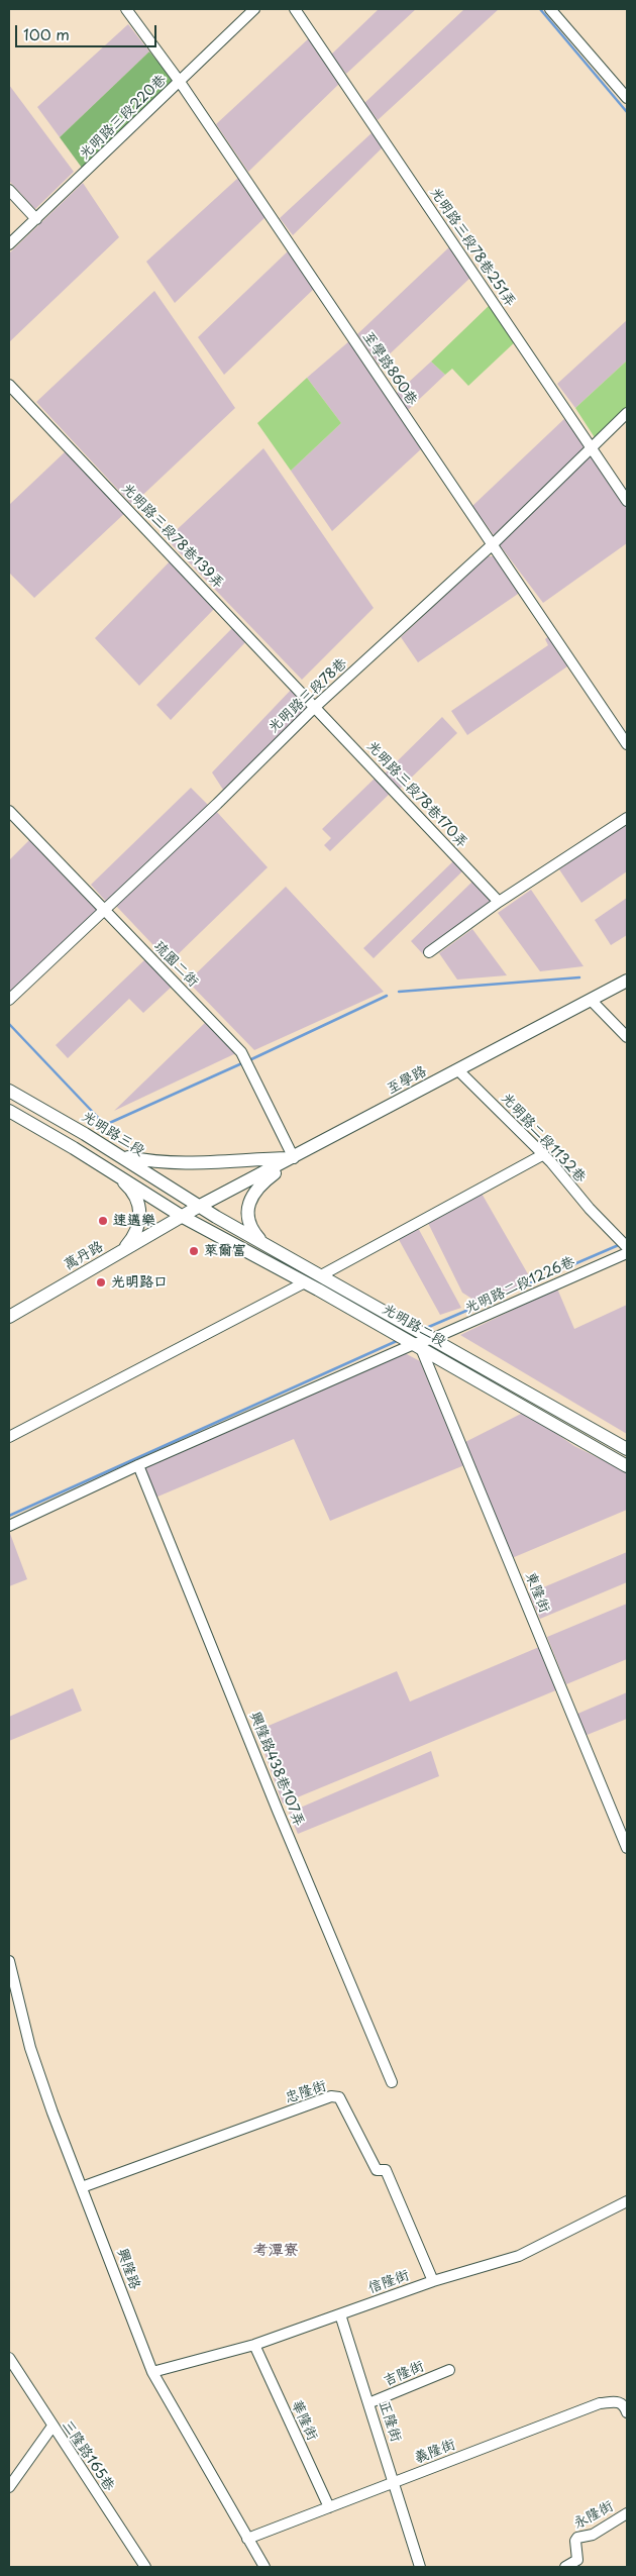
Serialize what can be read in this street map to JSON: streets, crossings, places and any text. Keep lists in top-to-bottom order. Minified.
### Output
{"streets":{"street":["光明路三段220巷","光明路三段78巷251弄","至學路860巷","光明路三段78巷139弄","光明路三段78巷","光明路三段78巷170弄","琉園二街","至學路","光明路三段","光明路二段1132巷","萬丹路","光明路二段1226巷","光明路二段","東隆街","興隆路438巷107弄","忠隆街","興隆路","信隆街","吉隆街","華隆街","正隆街","義隆街","三隆路165巷","永隆街"]},"crossings":[["光明路三段220巷","至學路860巷"],["光明路三段78巷251弄","光明路三段78巷"],["至學路860巷","光明路三段78巷"],["光明路三段78巷139弄","光明路三段78巷"],["光明路三段78巷139弄","光明路三段78巷170弄"],["光明路三段78巷","光明路三段78巷170弄"],["光明路三段78巷","琉園二街"],["琉園二街","至學路"],["至學路","光明路三段"],["至學路","光明路二段1132巷"],["至學路","萬丹路"],["至學路","光明路二段"],["光明路三段","萬丹路"],["光明路三段","光明路二段"],["萬丹路","光明路二段"],["光明路二段1226巷","光明路二段"],["光明路二段1226巷","東隆街"],["光明路二段1226巷","興隆路438巷107弄"],["光明路二段","東隆街"],["忠隆街","興隆路"],["忠隆街","信隆街"],["興隆路","信隆街"],["興隆路","義隆街"],["信隆街","華隆街"],["信隆街","正隆街"],["吉隆街","正隆街"],["華隆街","義隆街"],["正隆街","義隆街"]],"districts":["考潭寮"],"places":["速邁樂","萊爾富","光明路口"],"scale_bar":"100 m"}
